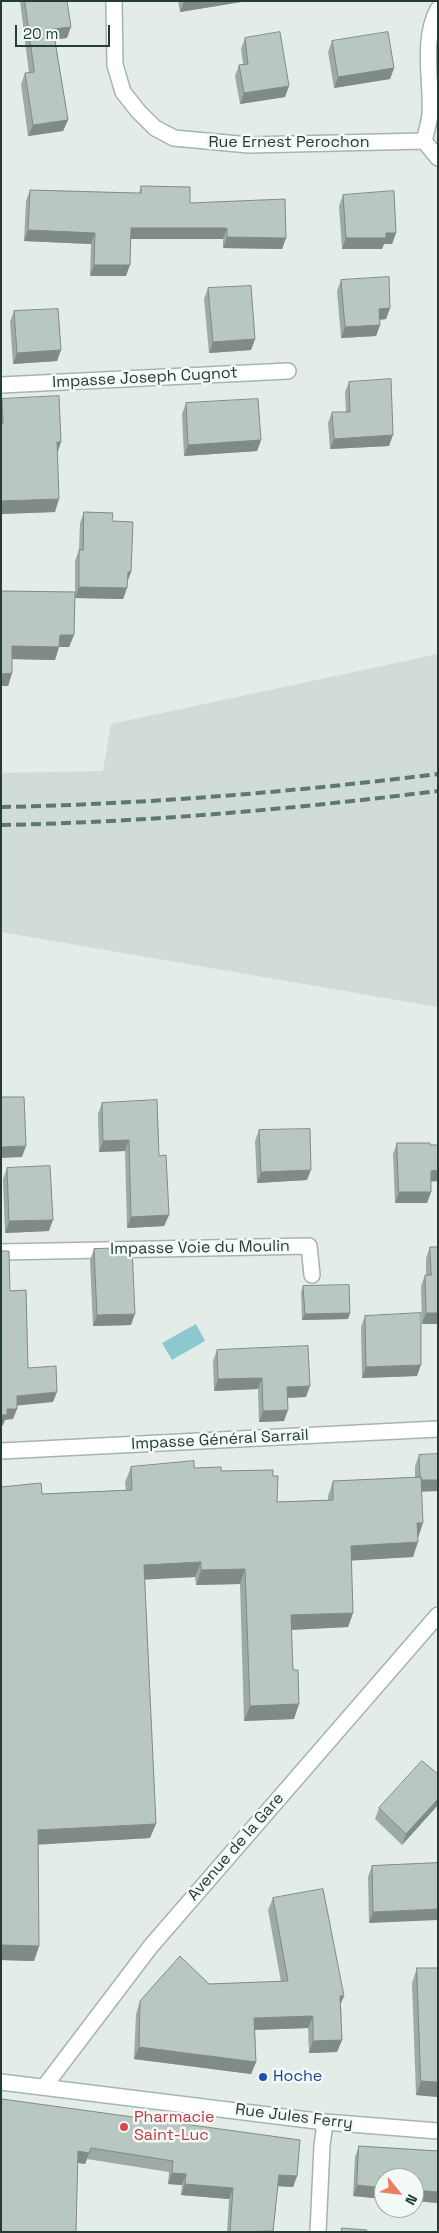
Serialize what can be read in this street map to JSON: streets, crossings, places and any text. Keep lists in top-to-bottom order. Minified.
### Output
{"streets":{"street":["Rue Ernest Perochon","Impasse Joseph Cugnot","Impasse Voie du Moulin","Impasse Général Sarrail","Avenue de la Gare","Rue Jules Ferry"]},"crossings":[["Avenue de la Gare","Rue Jules Ferry"]],"places":["Hoche","Pharmacie Saint-Luc"],"scale_bar":"20 m","north":"bottom right"}
